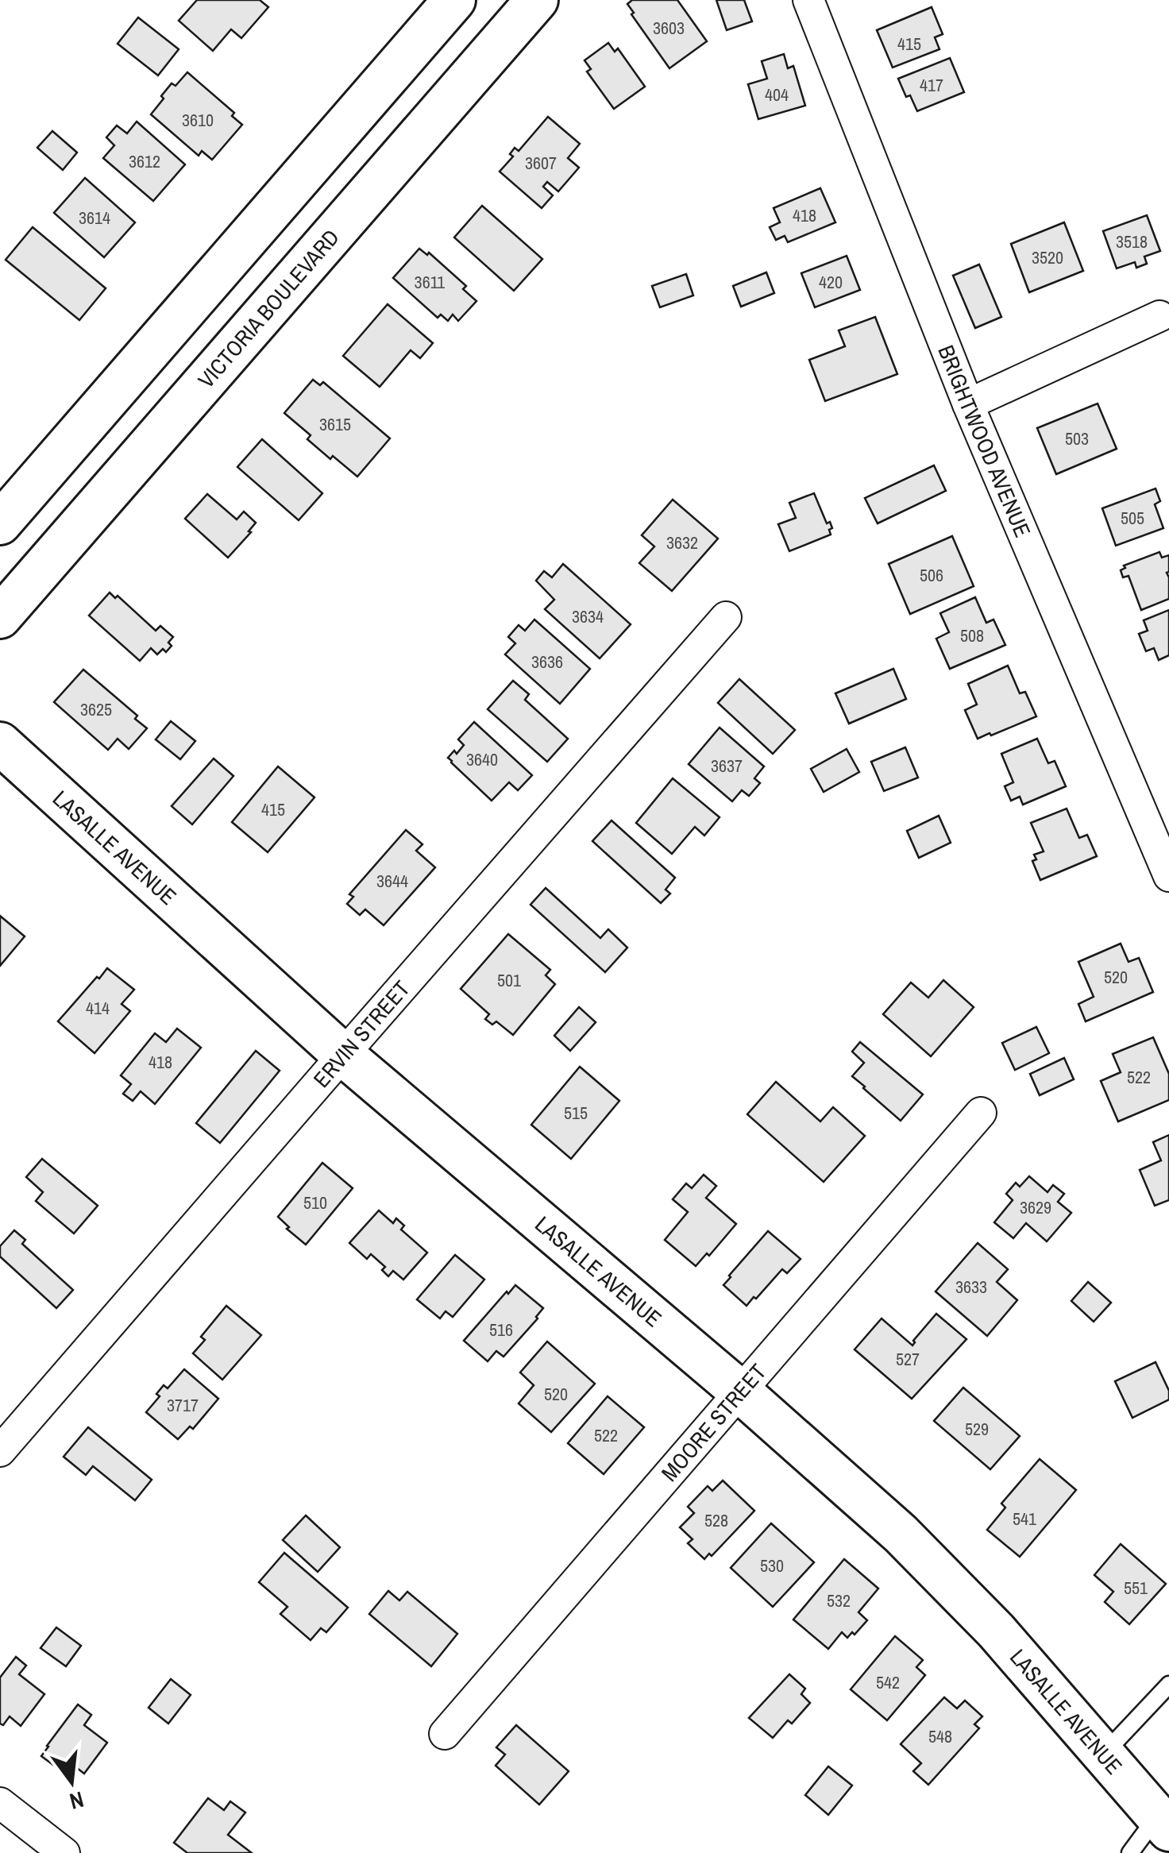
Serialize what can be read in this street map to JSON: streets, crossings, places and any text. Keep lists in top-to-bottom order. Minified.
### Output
{"streets":{"main road":["VICTORIA BOULEVARD","LASALLE AVENUE"],"street":["BRIGHTWOOD AVENUE","ERVIN STREET","MOORE STREET"]},"crossings":[["LASALLE AVENUE","ERVIN STREET"],["LASALLE AVENUE","MOORE STREET"]],"house_numbers":["3603","415","417","404","3610","3612","3607","418","3614","3518","3520","3611","420","3615","503","505","3632","506","3634","508","3636","3625","3640","3637","415","3644","520","501","414","418","522","515","510","3629","3633","516","527","520","3717","529","522","541","528","530","551","532","542","548"],"north":"bottom"}
